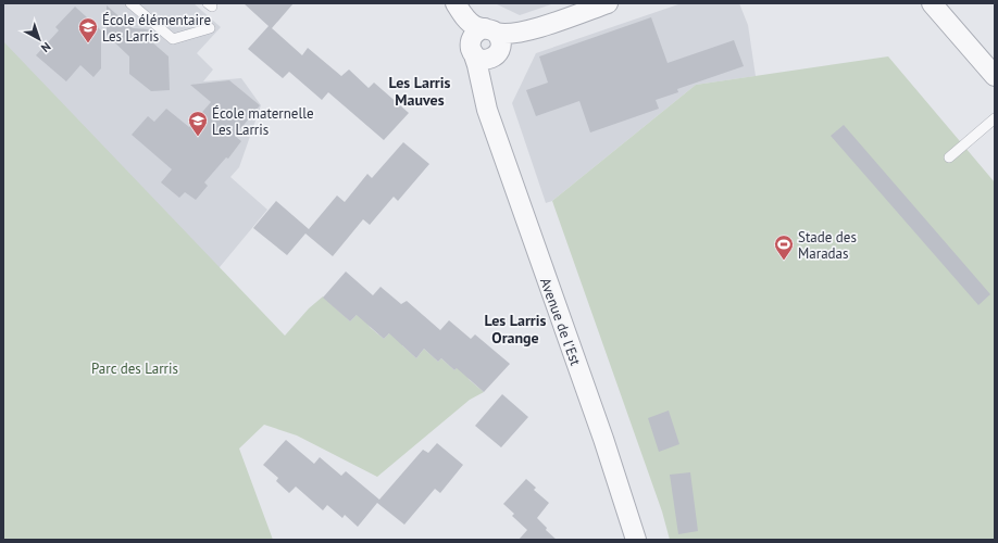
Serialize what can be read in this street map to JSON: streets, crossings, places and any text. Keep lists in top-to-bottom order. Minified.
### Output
{"streets":{"street":["Avenue de l'Est"]},"districts":["Les Larris Mauves","Les Larris Orange"],"parks":["Parc des Larris"],"places":{"school or university":["École élémentaire Les Larris","École maternelle Les Larris"],"sports":["Stade des Maradas"]},"north":"bottom right"}
